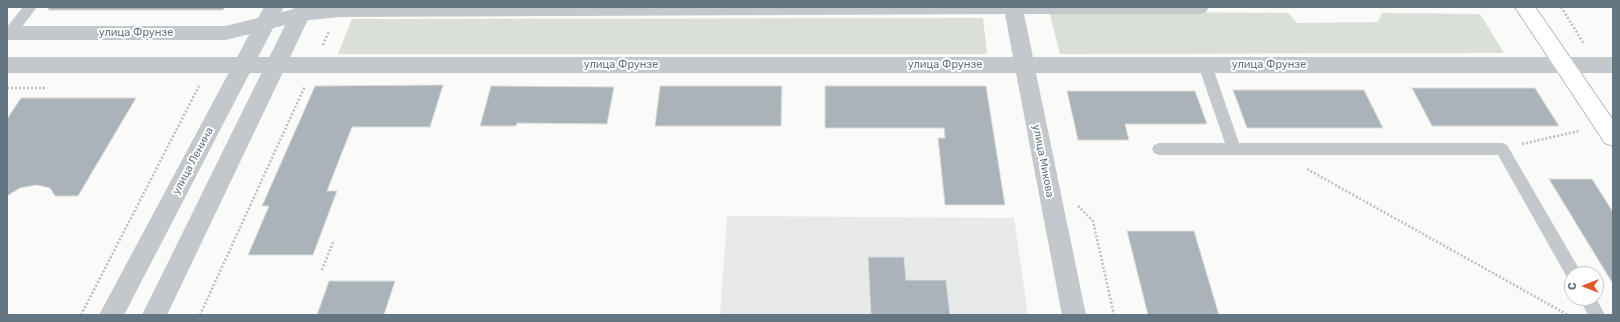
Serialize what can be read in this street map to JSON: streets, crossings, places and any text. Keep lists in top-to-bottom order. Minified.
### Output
{"streets":{"street":["улица Фрунзе","улица Ленина","улица Микова"]},"crossings":[["улица Фрунзе","улица Ленина"],["улица Фрунзе","улица Микова"]],"north":"left"}
